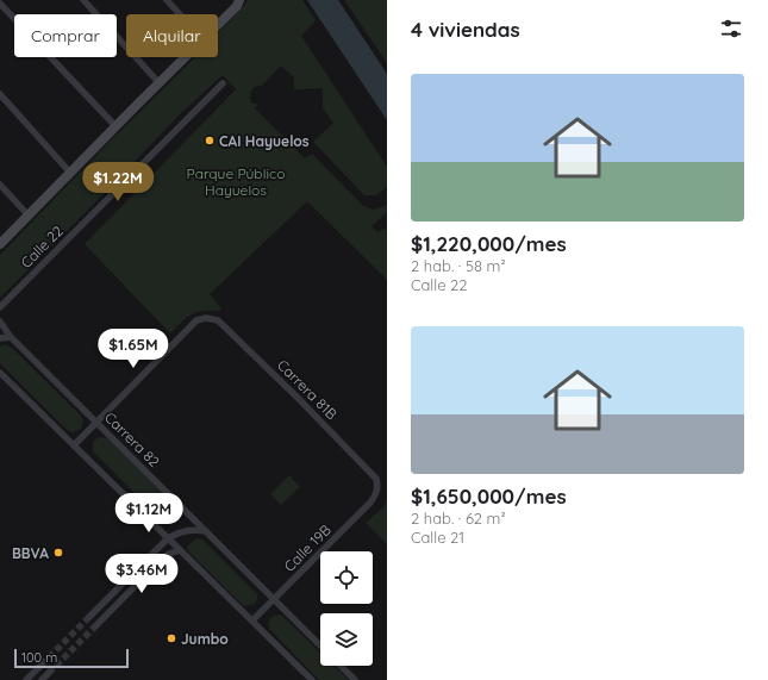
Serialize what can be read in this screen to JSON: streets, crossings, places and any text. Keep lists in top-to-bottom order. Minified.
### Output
{"streets":{"street":["Calle 22","Carrera 81B","Carrera 82","Calle 19B"]},"crossings":[["Carrera 81B","Carrera 82"],["Carrera 81B","Calle 19B"],["Carrera 82","Calle 19B"]],"parks":["Parque Público Hayuelos"],"places":["CAI Hayuelos","BBVA","Jumbo"],"scale_bar":"100 m","page":{"heading":"4 viviendas","chip":["Comprar","Alquilar"],"list":[{"name":"$1,220,000/mes","note":"2 hab. · 58 m² · Calle 22"},{"name":"$1,650,000/mes","note":"2 hab. · 62 m² · Calle 21"}],"price":["$1.22M","$1.65M","$1.12M","$3.46M"],"scale":"100 m"}}
